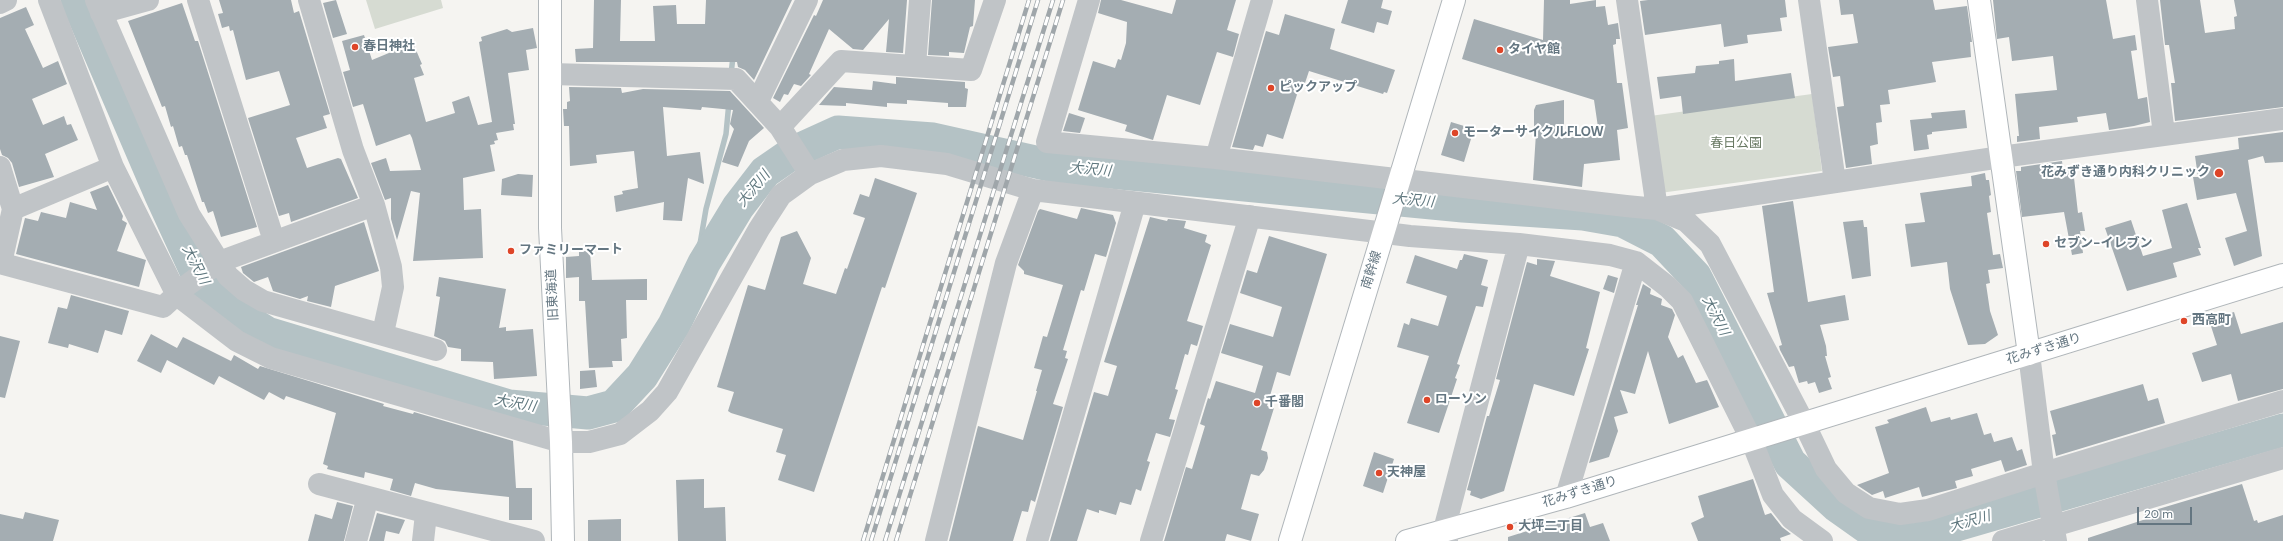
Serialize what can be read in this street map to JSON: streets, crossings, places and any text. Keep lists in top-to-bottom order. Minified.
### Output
{"streets":{"street":["南幹線","旧東海道","花みずき通り"]},"water":["大沢川"],"parks":["春日公園"],"places":["春日神社","タイヤ館","ピックアップ","モーターサイクルFLOW","花みずき通り内科クリニック","セブン-イレブン","ファミリーマート","西高町","ローソン","千番閣","天神屋","大坪二丁目"],"scale_bar":"20 m"}
